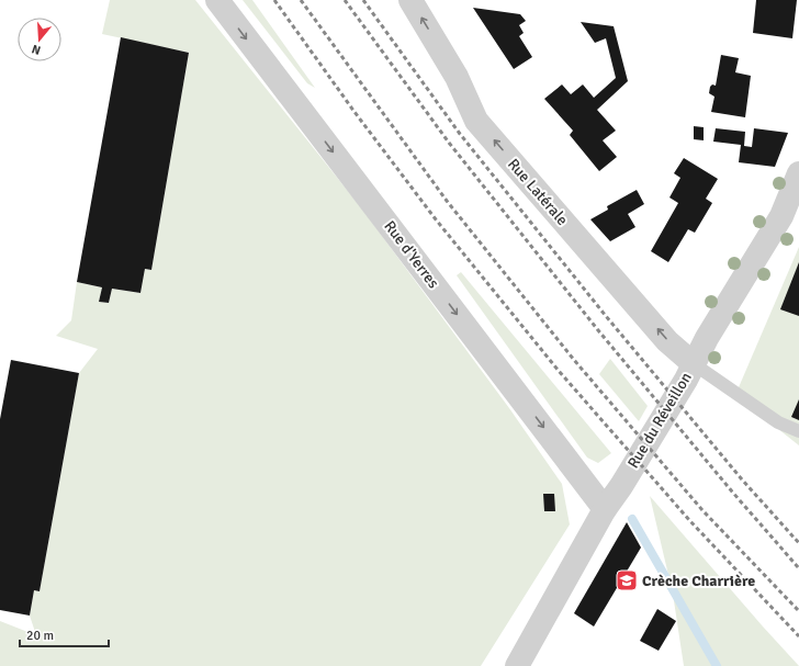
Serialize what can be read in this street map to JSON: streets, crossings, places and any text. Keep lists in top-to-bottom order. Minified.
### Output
{"streets":{"street":["Rue Latérale","Rue d'Yerres","Rue du Réveillon"]},"crossings":[["Rue Latérale","Rue du Réveillon"],["Rue d'Yerres","Rue du Réveillon"]],"one_way":["Rue Latérale","Rue d'Yerres"],"places":{"school or university":["Crèche Charrière"]},"scale_bar":"20 m","north":"bottom"}
